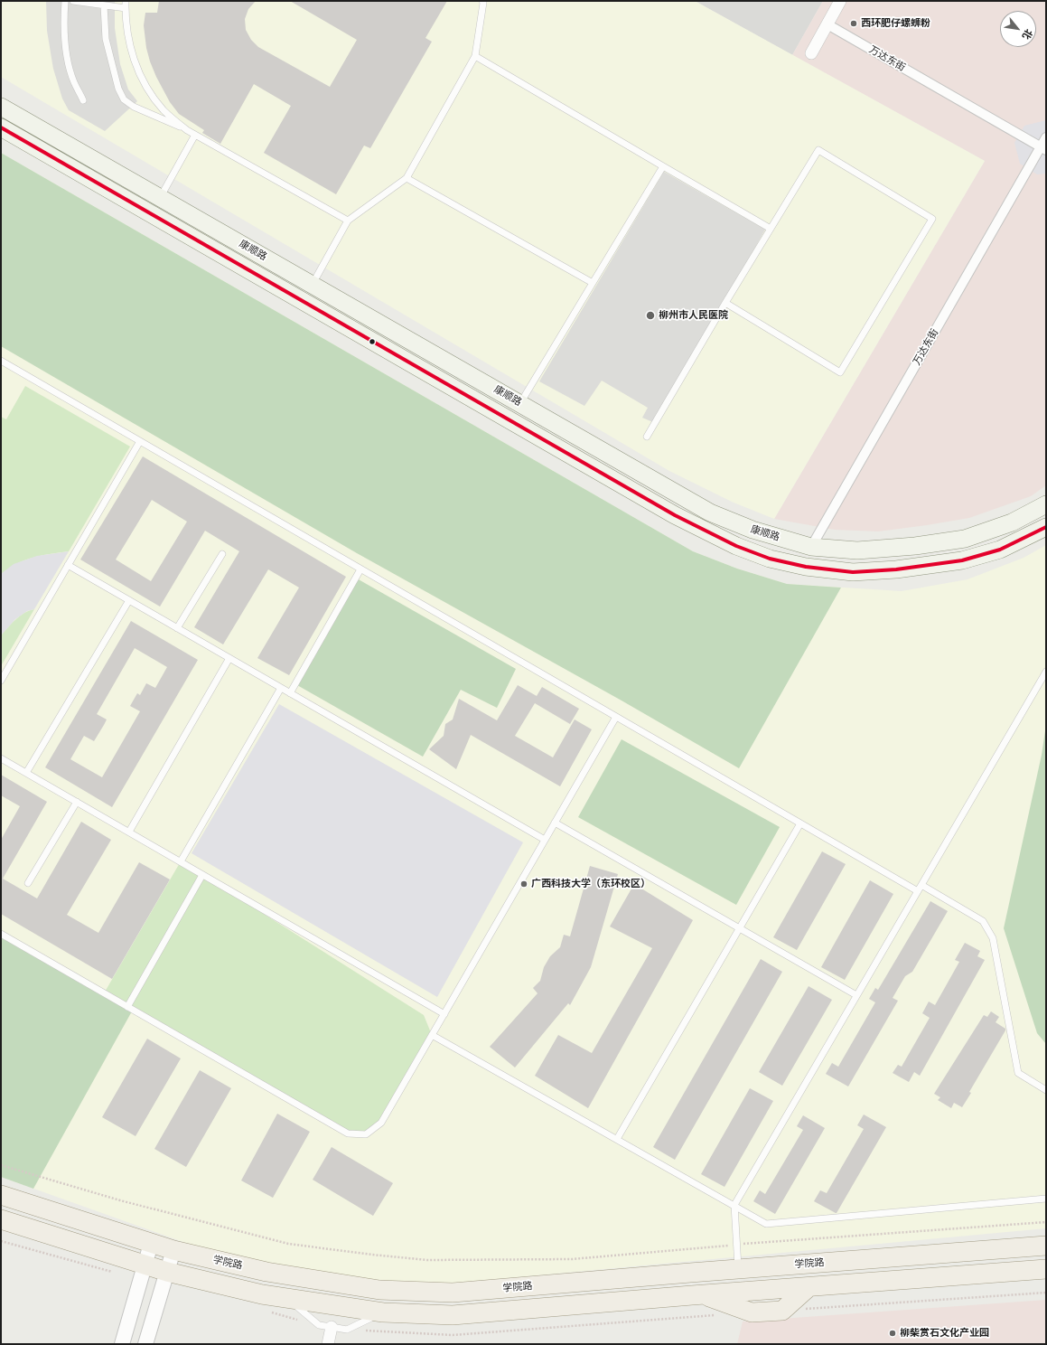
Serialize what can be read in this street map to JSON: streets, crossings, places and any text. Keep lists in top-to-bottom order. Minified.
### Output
{"streets":{"main road":["康顺路","学院路"],"street":["万达东街"]},"crossings":[["万达东街","康顺路"]],"places":["西环肥仔螺蛳粉","柳州市人民医院","广西科技大学（东环校区）","柳柴赏石文化产业园"],"north":"bottom right"}
